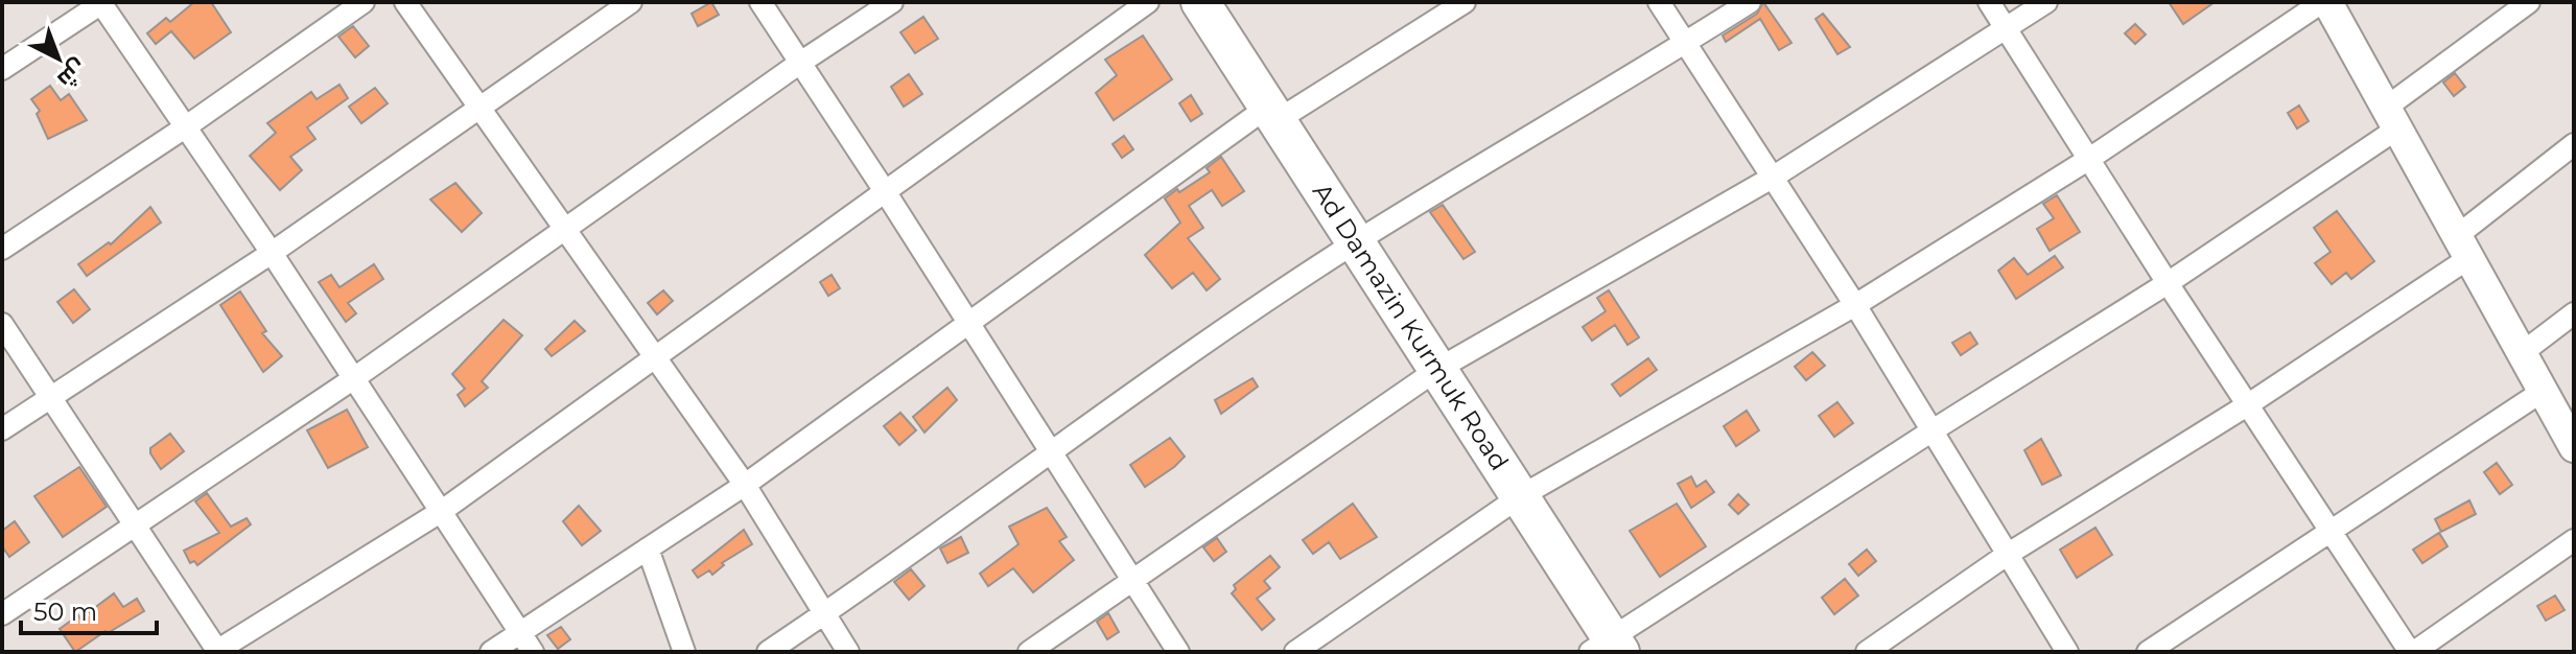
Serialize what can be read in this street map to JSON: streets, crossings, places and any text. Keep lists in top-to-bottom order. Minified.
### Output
{"streets":{"highway":["Ad Damazin Kurmuk Road"]},"scale_bar":"50 m","north":"bottom right"}
